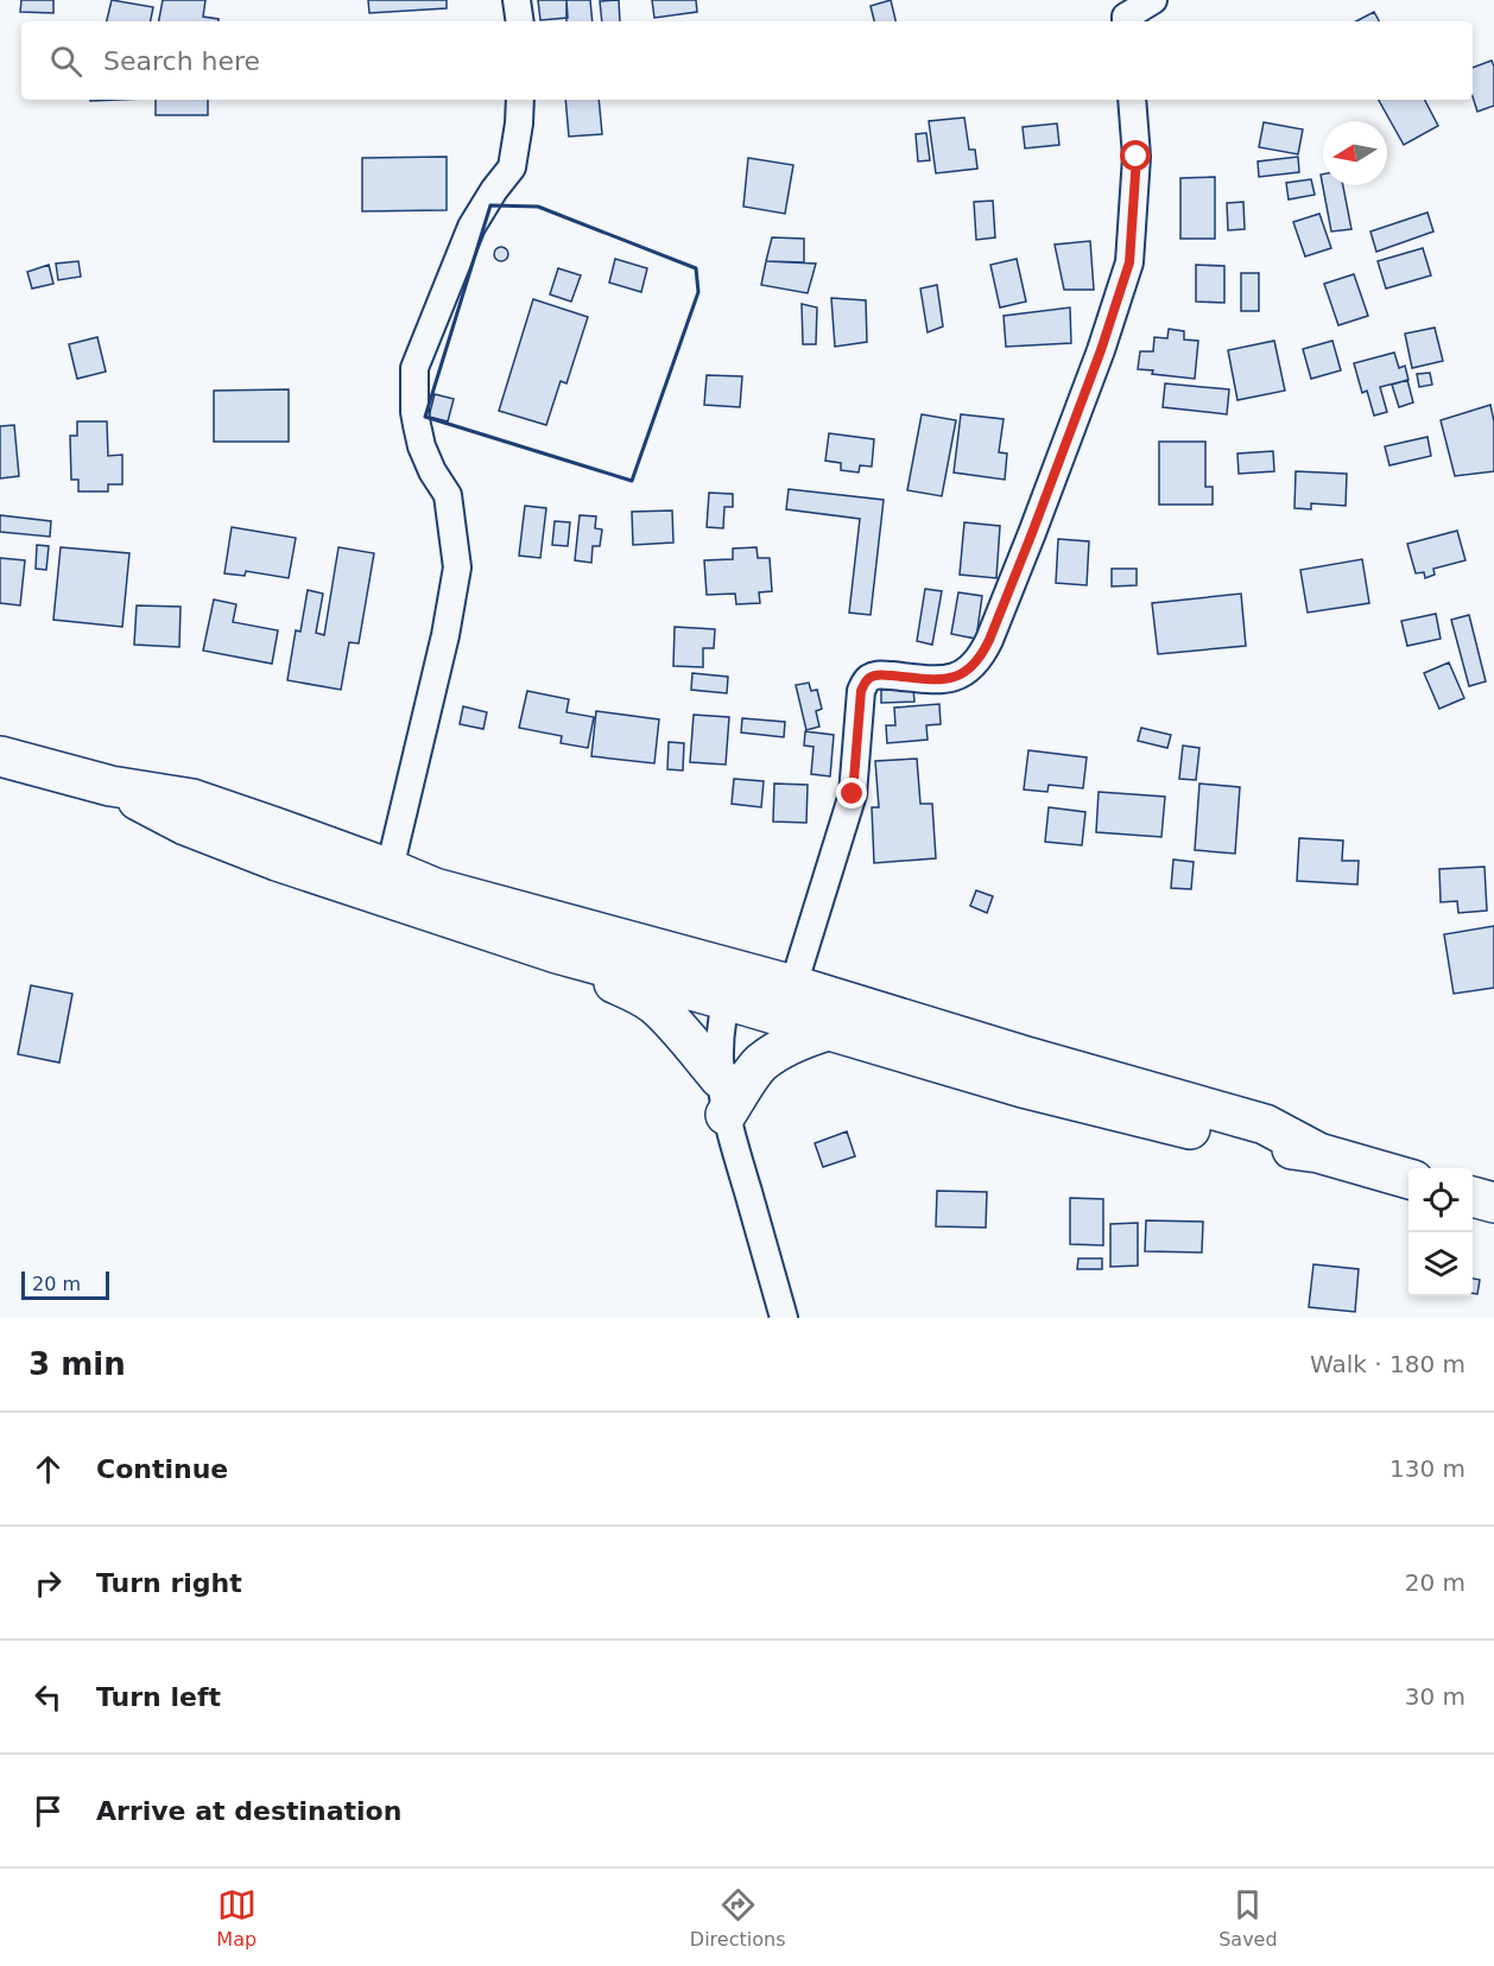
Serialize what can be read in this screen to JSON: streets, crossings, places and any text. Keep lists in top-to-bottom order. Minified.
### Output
{"scale_bar":"20 m","north":"left","page":{"search":"Search here","scale":"20 m","heading":["3 min","Walk · 180 m"],"list":[["Continue","130 m"],["Turn right","20 m"],["Turn left","30 m"],"Arrive at destination"],"nav":["Map","Directions","Saved"]}}
